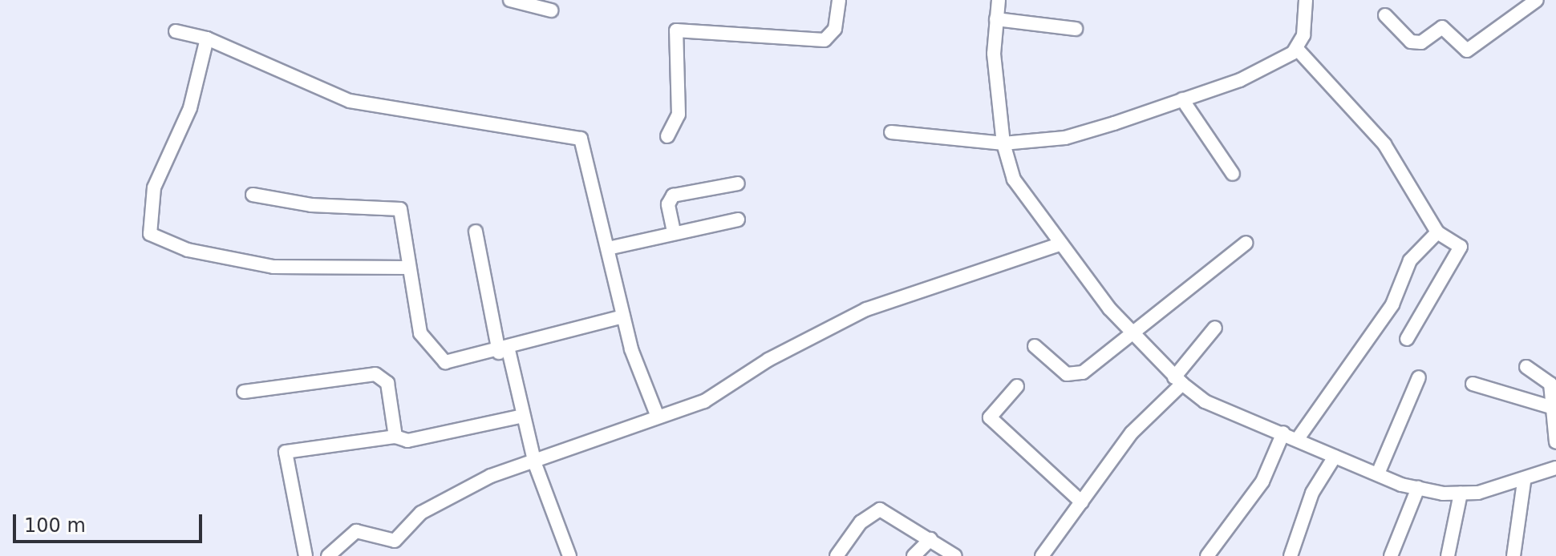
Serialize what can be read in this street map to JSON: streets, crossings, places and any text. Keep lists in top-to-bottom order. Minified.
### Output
{"scale_bar":"100 m"}
